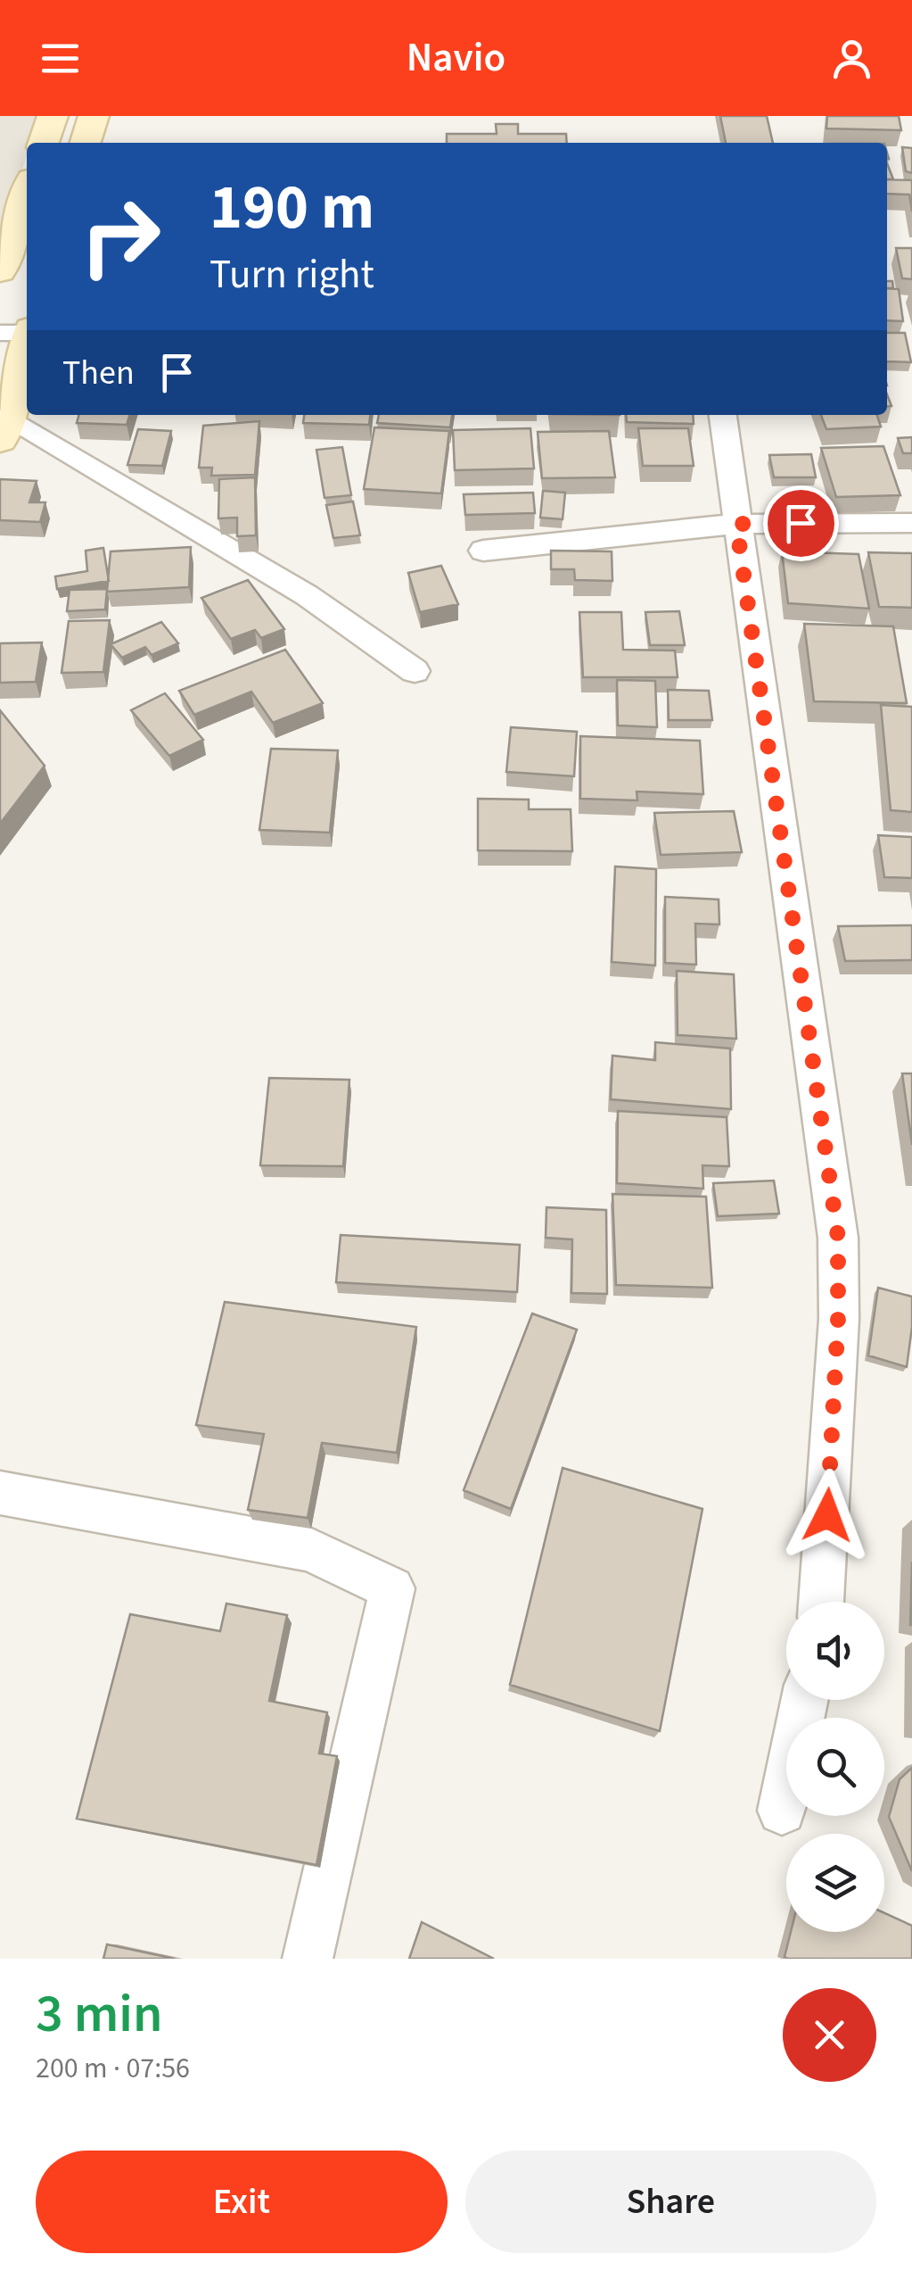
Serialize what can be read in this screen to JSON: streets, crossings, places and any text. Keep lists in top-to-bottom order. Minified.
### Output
{"page":{"header":"Navio","turn":["190 m","Turn right"],"then":"Then","heading":["3 min","200 m · 07:56"],"buttons":["Exit","Share"]}}
